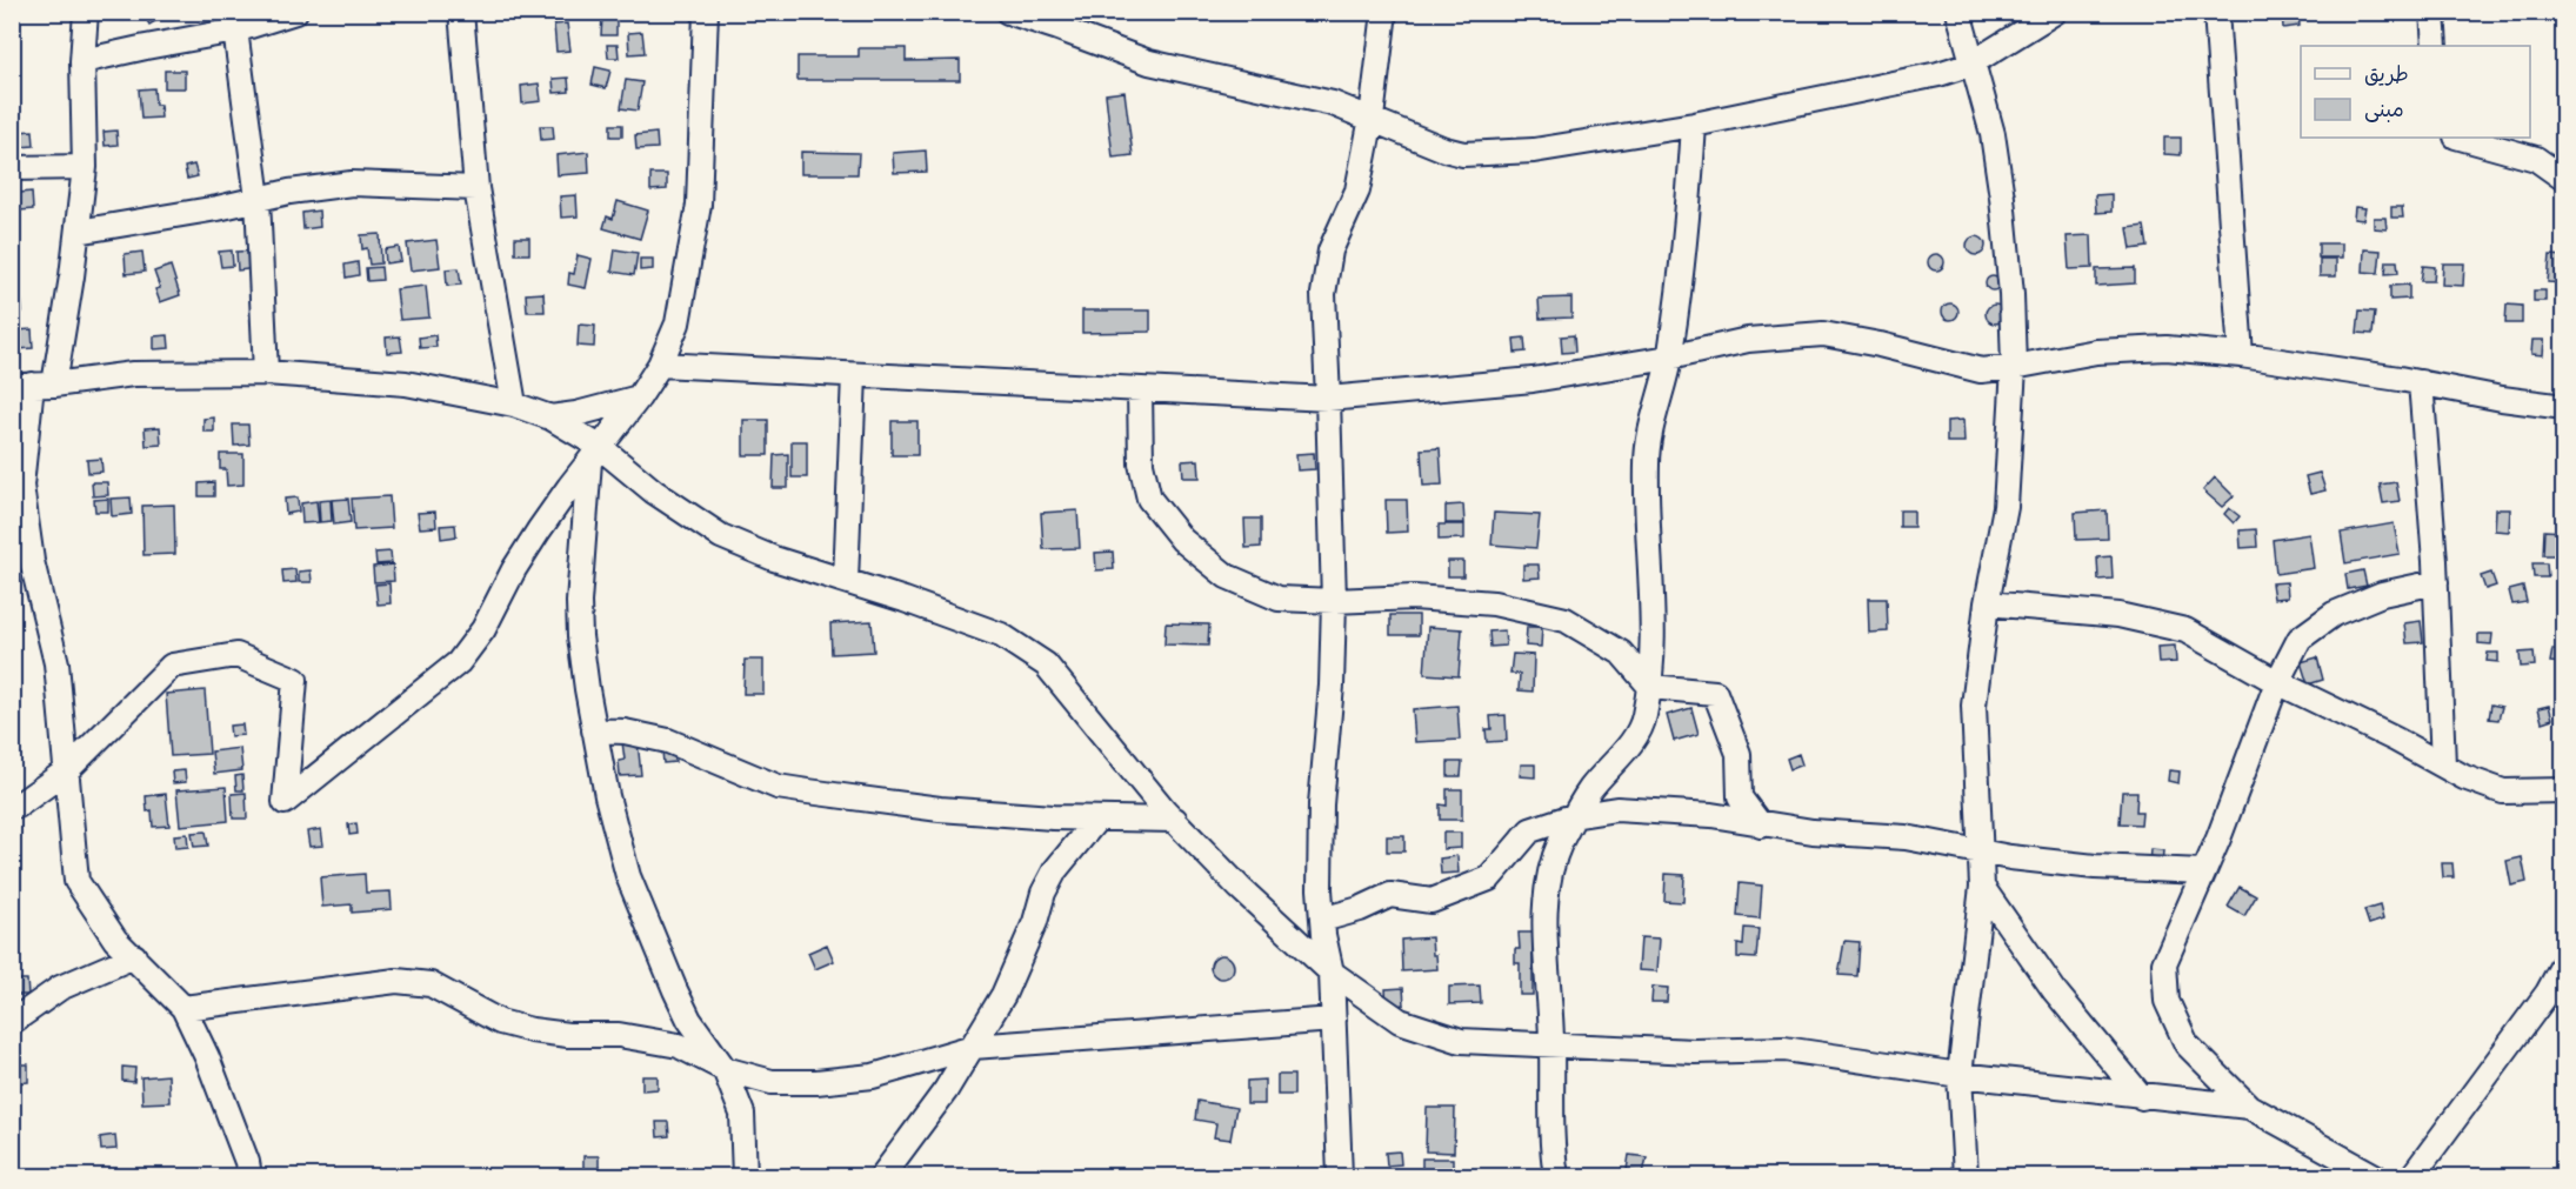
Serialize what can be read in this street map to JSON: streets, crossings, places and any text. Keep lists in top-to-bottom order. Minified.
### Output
{"legend":["طريق","مبنى"]}
